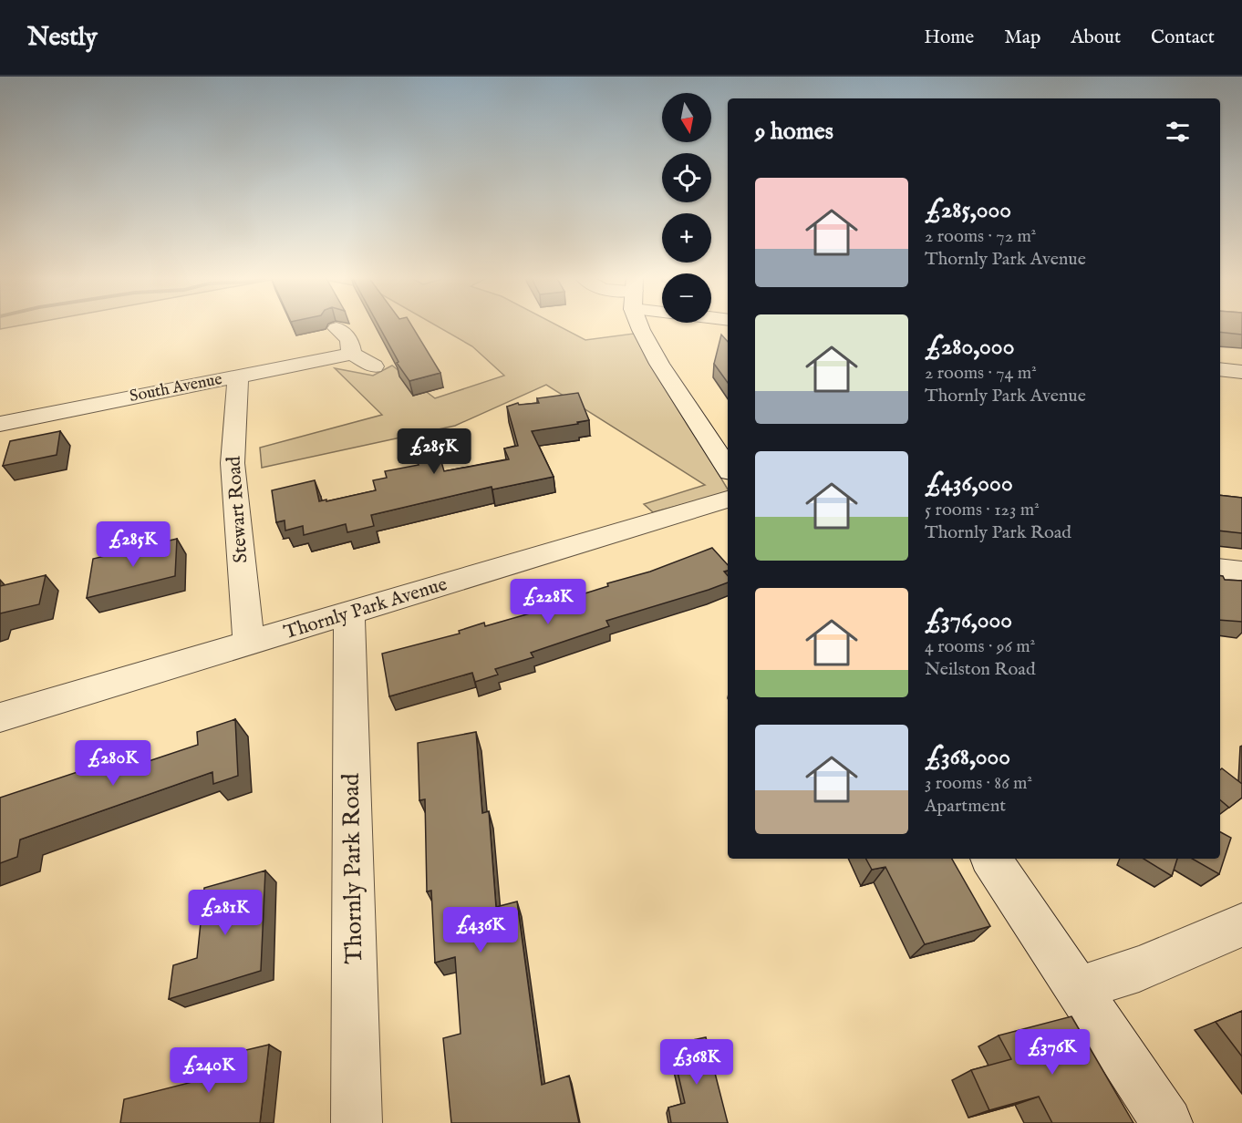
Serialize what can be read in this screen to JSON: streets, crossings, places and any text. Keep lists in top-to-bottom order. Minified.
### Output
{"streets":{"street":["South Avenue","Stewart Road","Thornly Park Avenue","Thornly Park Road"]},"crossings":[["South Avenue","Stewart Road"],["Stewart Road","Thornly Park Avenue"],["Thornly Park Avenue","Thornly Park Road"]],"north":"bottom","page":{"header":"Nestly","nav":["Home","Map","About","Contact"],"map_buttons":["+","−"],"heading":"9 homes","list":[{"name":"£285,000","note":"2 rooms · 72 m² · Thornly Park Avenue"},{"name":"£280,000","note":"2 rooms · 74 m² · Thornly Park Avenue"},{"name":"£436,000","note":"5 rooms · 123 m² · Thornly Park Road"},{"name":"£376,000","note":"4 rooms · 96 m² · Neilston Road"},{"name":"£368,000","note":"3 rooms · 86 m² · Apartment"}],"price":["£285K","£285K","£228K","£280K","£281K","£436K","£376K","£368K","£240K"]}}
